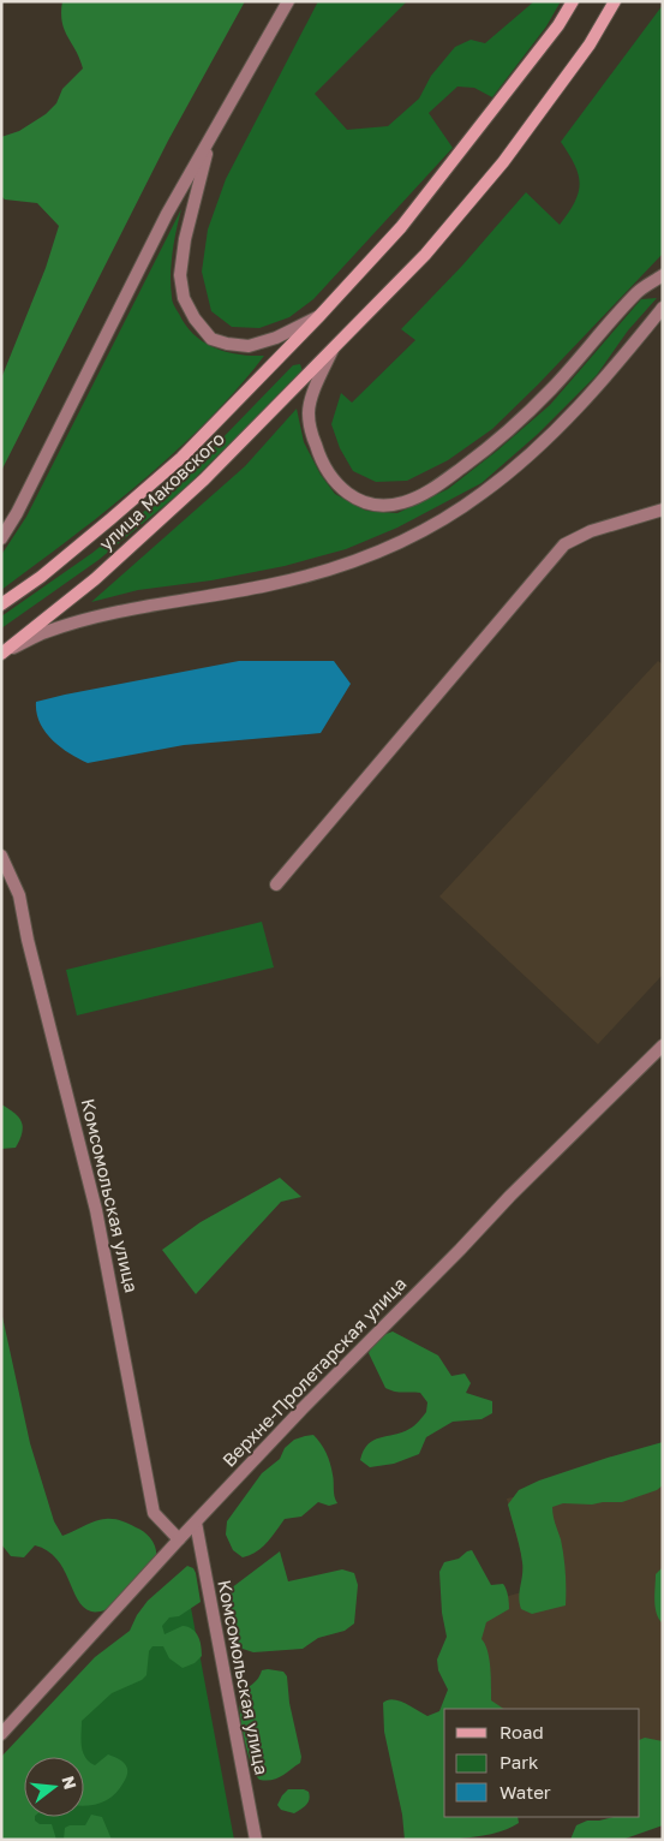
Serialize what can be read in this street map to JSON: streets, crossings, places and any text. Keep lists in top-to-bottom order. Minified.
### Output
{"streets":{"main road":["улица Маковского"],"street":["Комсомольская улица","Верхне-Пролетарская улица"]},"crossings":[["Комсомольская улица","Верхне-Пролетарская улица"]],"legend":["Road","Park","Water"],"north":"right"}
